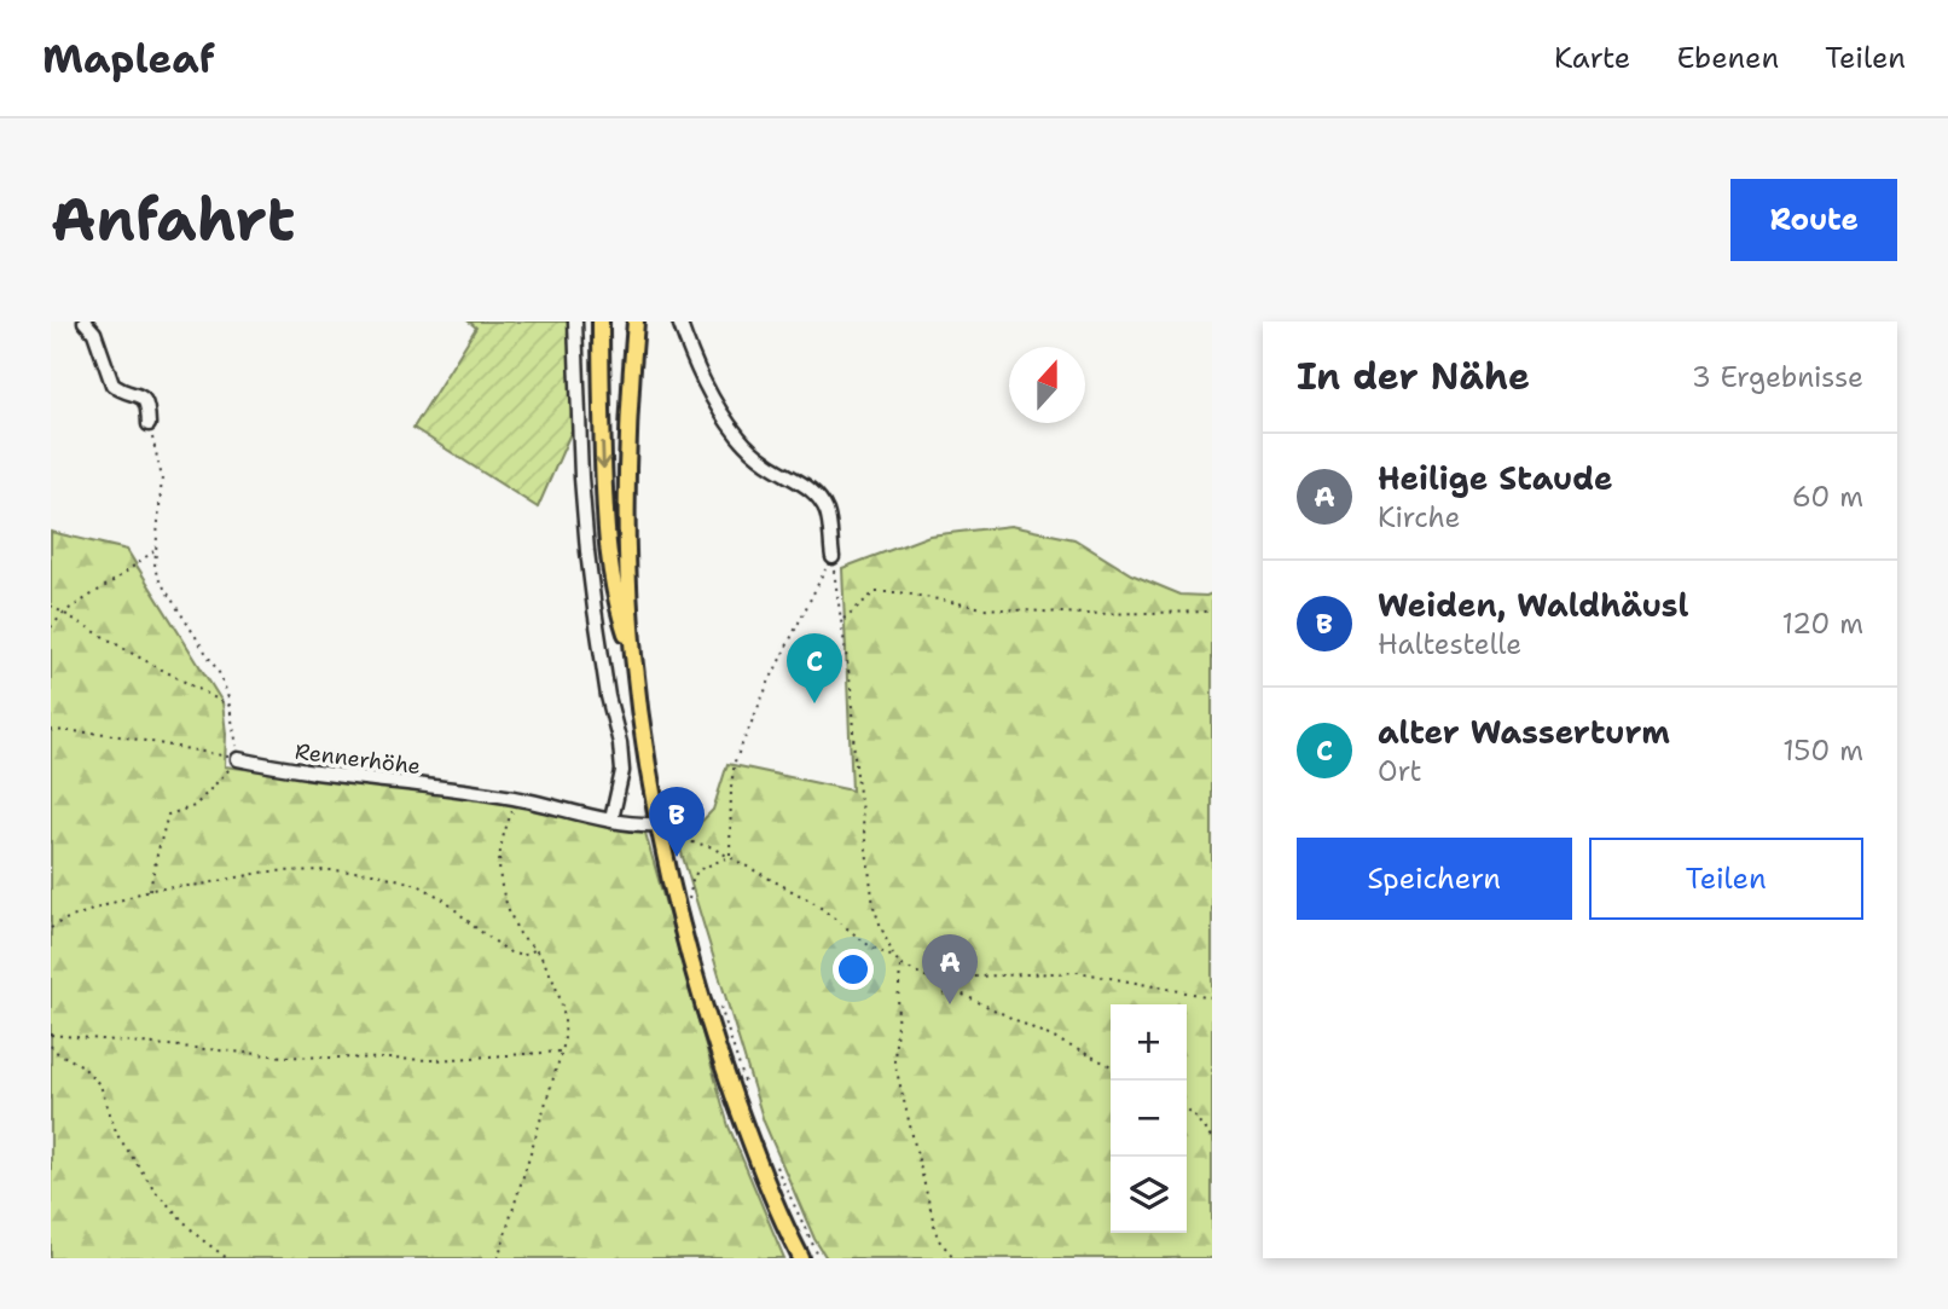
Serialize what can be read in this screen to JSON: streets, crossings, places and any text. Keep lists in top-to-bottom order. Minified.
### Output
{"streets":{"street":["Rennerhöhe"]},"north":"top","page":{"header":"Mapleaf","nav":["Karte","Ebenen","Teilen"],"buttons":["Route",["Speichern","Teilen"]],"title":"Anfahrt","heading":["In der Nähe","3 Ergebnisse"],"list":[{"mark":"A","name":"Heilige Staude","note":"Kirche","value":"60 m"},{"mark":"B","name":"Weiden, Waldhäusl","note":"Haltestelle","value":"120 m"},{"mark":"C","name":"alter Wasserturm","note":"Ort","value":"150 m"}],"pins":["C","B","A"],"map_buttons":["+","−"]}}
